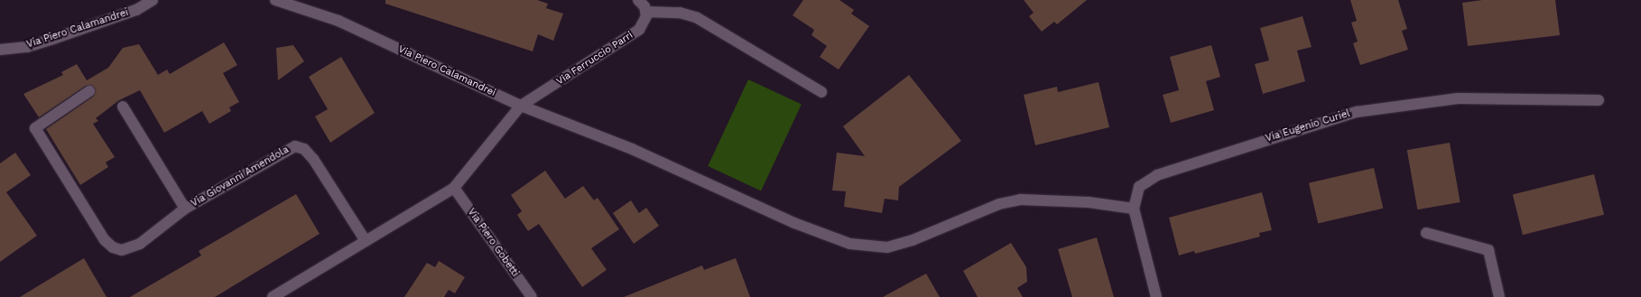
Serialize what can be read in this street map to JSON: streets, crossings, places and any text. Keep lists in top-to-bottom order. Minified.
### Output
{"streets":{"street":["Via Piero Calamandrei","Via Ferruccio Parri","Via Eugenio Curiel","Via Giovanni Amendola","Via Piero Gobetti"]},"crossings":[["Via Piero Calamandrei","Via Ferruccio Parri"],["Via Piero Calamandrei","Via Eugenio Curiel"]]}
